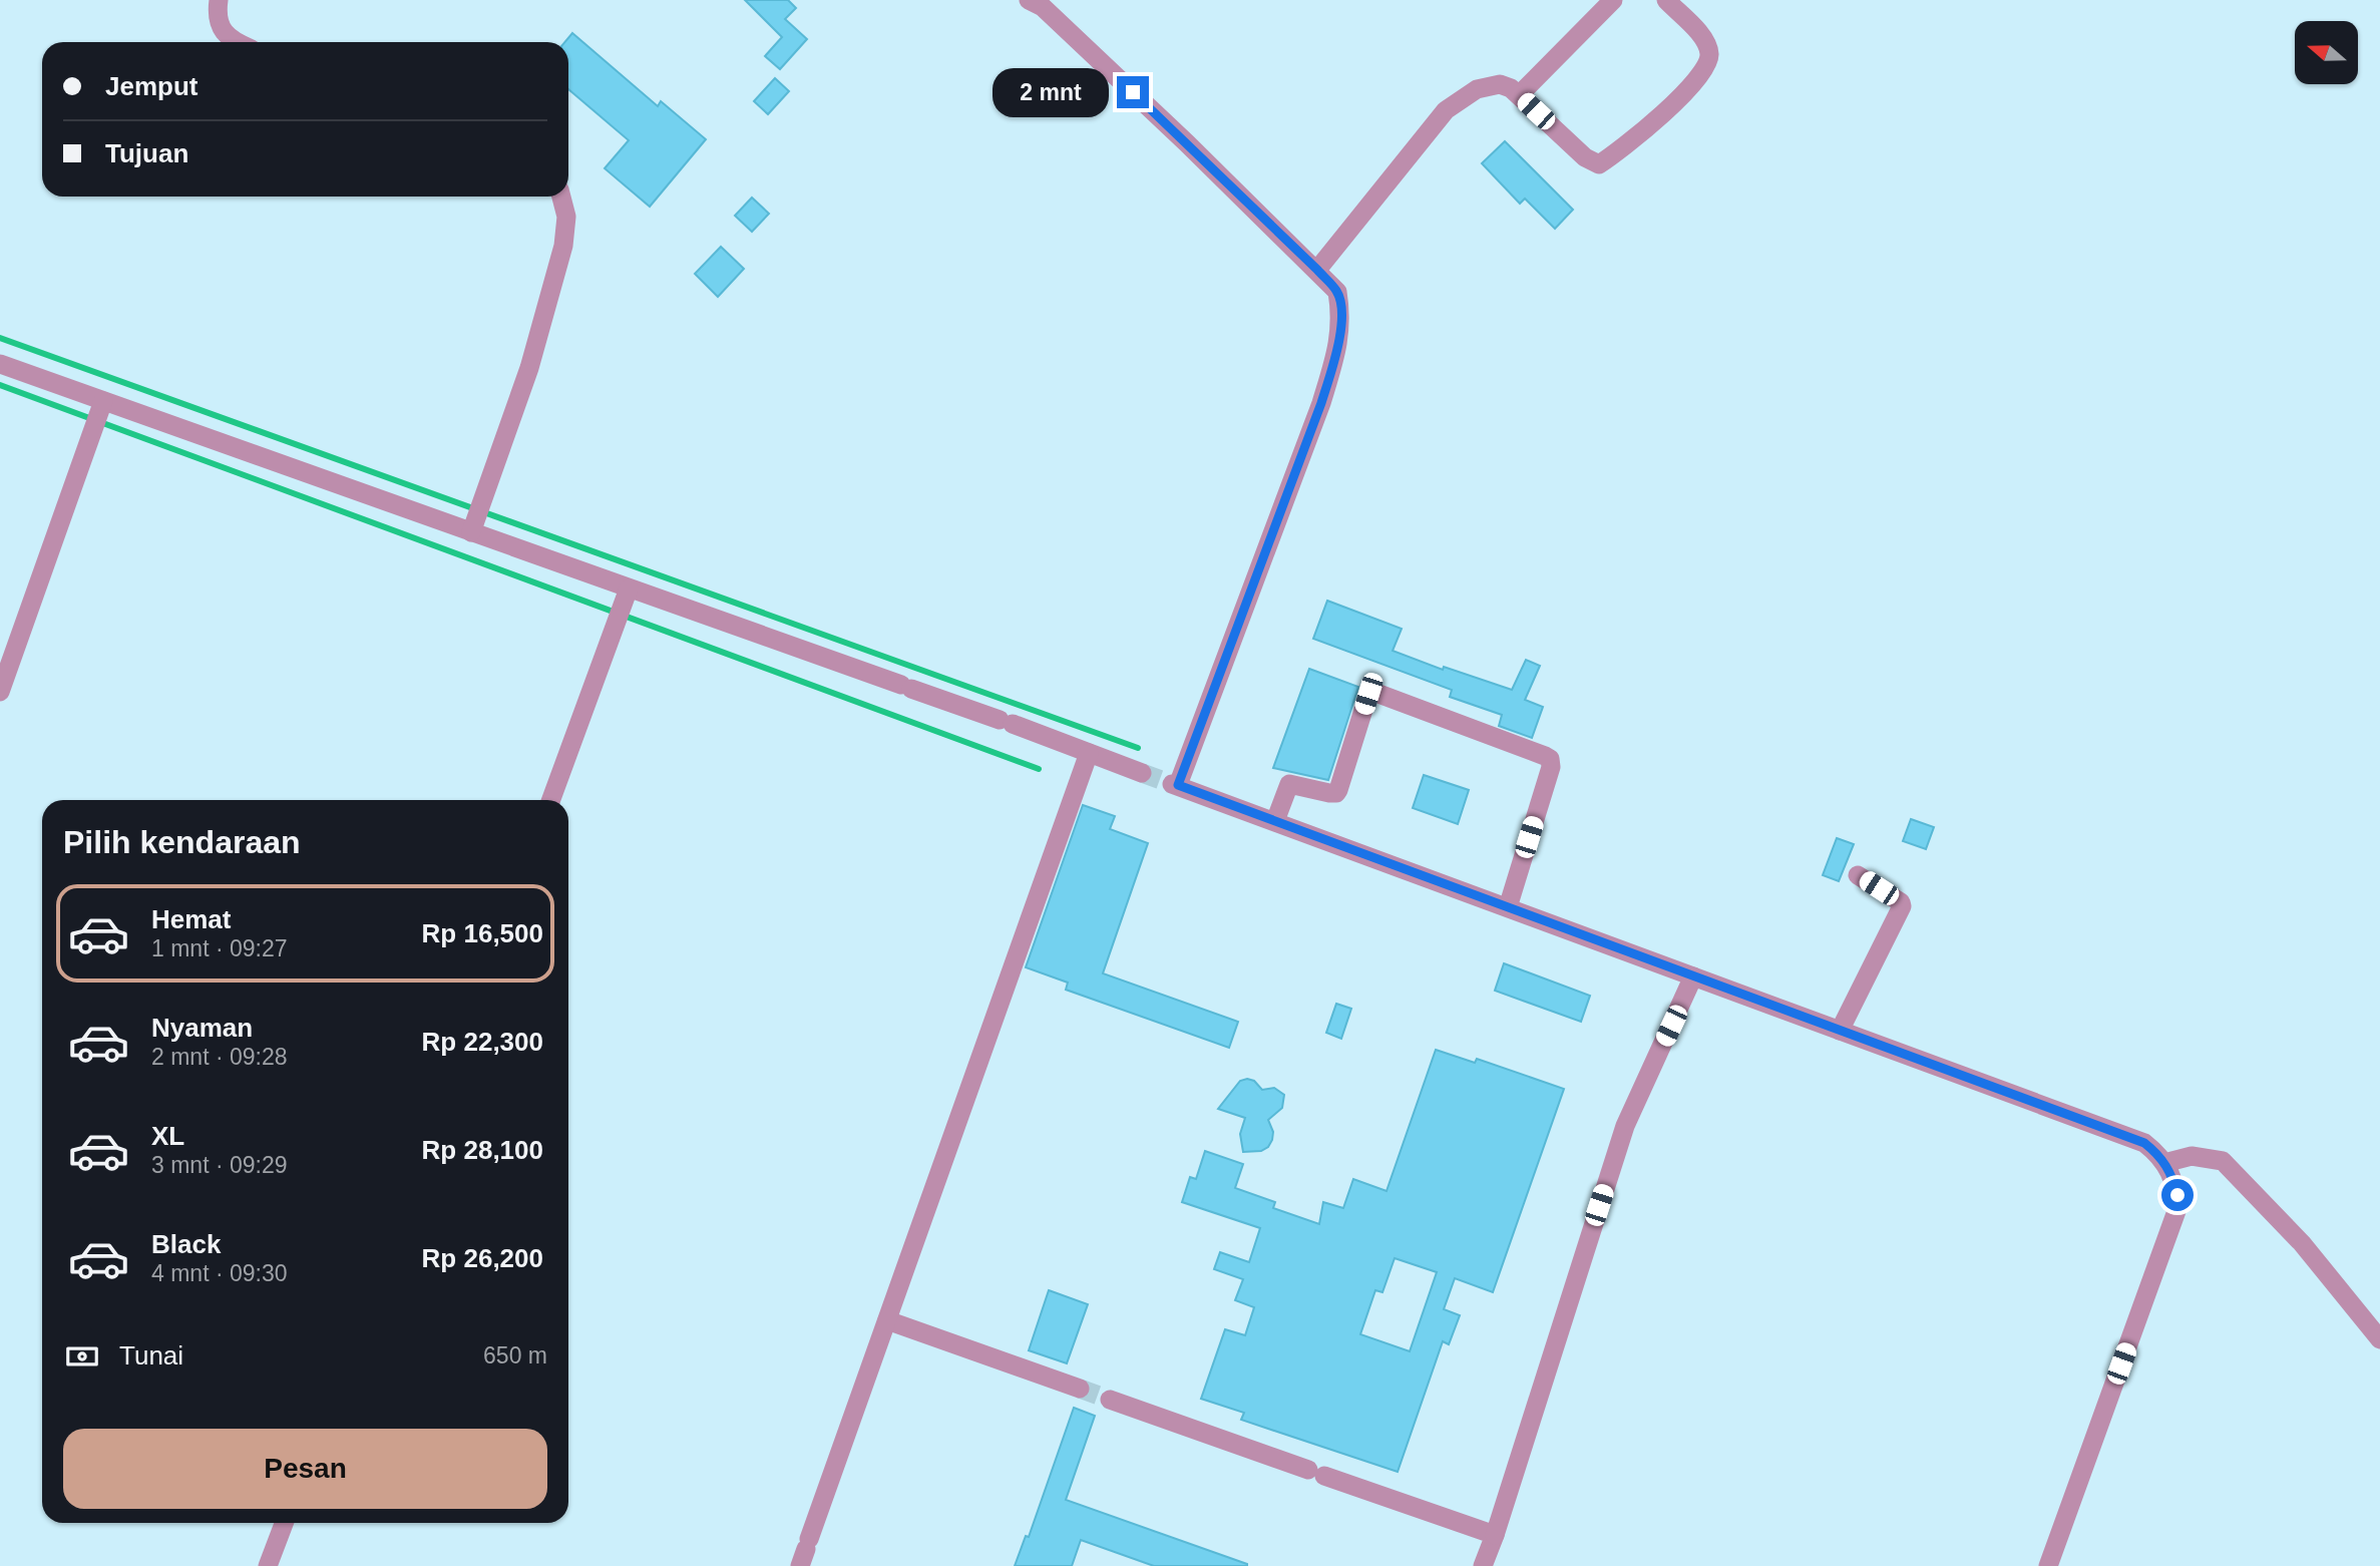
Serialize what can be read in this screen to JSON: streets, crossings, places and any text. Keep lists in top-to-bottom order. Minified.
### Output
{"north":"left","page":{"banner":["Jemput","Tujuan"],"bubble":"2 mnt","heading":"Pilih kendaraan","list":[{"name":"Hemat","note":"1 mnt · 09:27","value":"Rp 16,500"},{"name":"Nyaman","note":"2 mnt · 09:28","value":"Rp 22,300"},{"name":"XL","note":"3 mnt · 09:29","value":"Rp 28,100"},{"name":"Black","note":"4 mnt · 09:30","value":"Rp 26,200"}],"pay":["Tunai","650 m"],"buttons":"Pesan"}}
